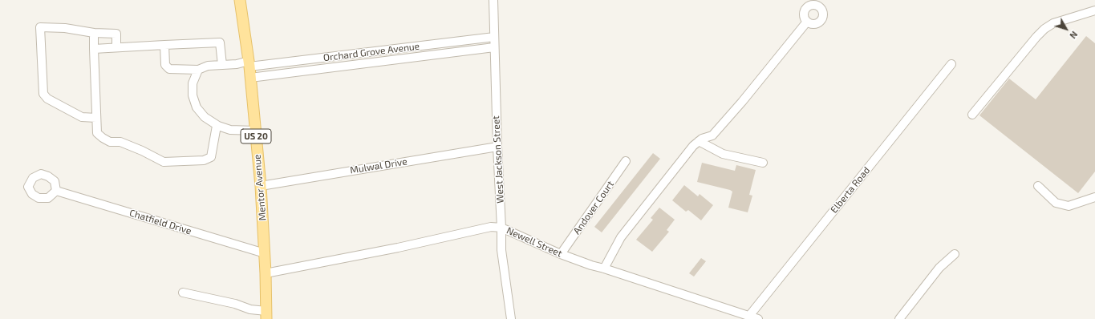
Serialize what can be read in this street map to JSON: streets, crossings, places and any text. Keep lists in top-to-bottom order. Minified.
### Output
{"streets":{"main road":["US 20","Mentor Avenue"],"street":["Orchard Grove Avenue","West Jackson Street","Mulwal Drive","Elberta Road","Andover Court","Chatfield Drive","Newell Street"]},"crossings":[["Orchard Grove Avenue","West Jackson Street"],["Orchard Grove Avenue","Mentor Avenue"],["West Jackson Street","Mulwal Drive"],["West Jackson Street","Newell Street"],["Mulwal Drive","Mentor Avenue"],["Mentor Avenue","Chatfield Drive"],["Mentor Avenue","Newell Street"],["Elberta Road","Newell Street"],["Andover Court","Newell Street"]],"north":"bottom right"}
